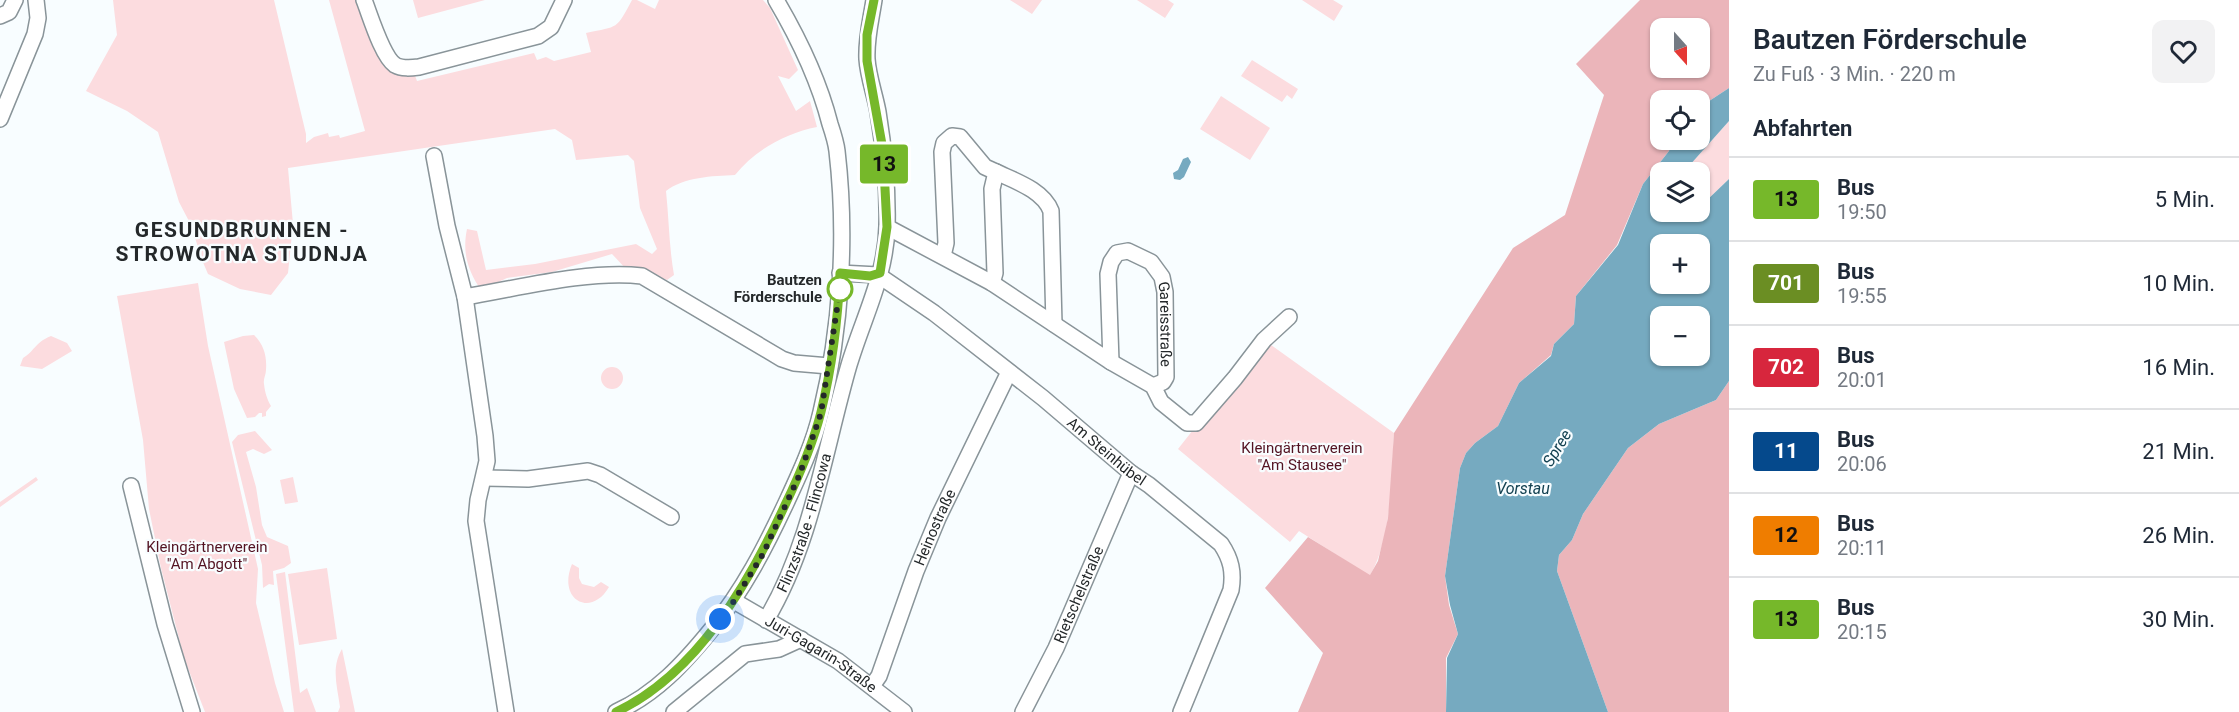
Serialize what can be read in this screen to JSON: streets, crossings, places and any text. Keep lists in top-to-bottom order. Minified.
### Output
{"streets":{"street":["Gareisstraße","Am Steinhübel","Flinzstraße - Flincowa","Heinostraße","Rietschelstraße","Juri-Gagarin-Straße"]},"crossings":[["Gareisstraße","Flinzstraße - Flincowa"],["Am Steinhübel","Flinzstraße - Flincowa"],["Am Steinhübel","Heinostraße"],["Am Steinhübel","Rietschelstraße"],["Flinzstraße - Flincowa","Juri-Gagarin-Straße"],["Heinostraße","Juri-Gagarin-Straße"]],"districts":["GESUNDBRUNNEN - STROWOTNA STUDNJA"],"water":["Spree","Vorstau"],"parks":["Kleingärtnerverein \"Am Stausee\"","Kleingärtnerverein \"Am Abgott\""],"places":["Bautzen Förderschule"],"lines":["bus line 13"],"north":"bottom","page":{"on_map":"13","heading":[["Bautzen Förderschule","Zu Fuß · 3 Min. · 220 m"],"Abfahrten"],"map_buttons":["+","−"],"list":[{"mark":"13","name":"Bus","note":"19:50","value":"5 Min."},{"mark":"701","name":"Bus","note":"19:55","value":"10 Min."},{"mark":"702","name":"Bus","note":"20:01","value":"16 Min."},{"mark":"11","name":"Bus","note":"20:06","value":"21 Min."},{"mark":"12","name":"Bus","note":"20:11","value":"26 Min."},{"mark":"13","name":"Bus","note":"20:15","value":"30 Min."}]}}
